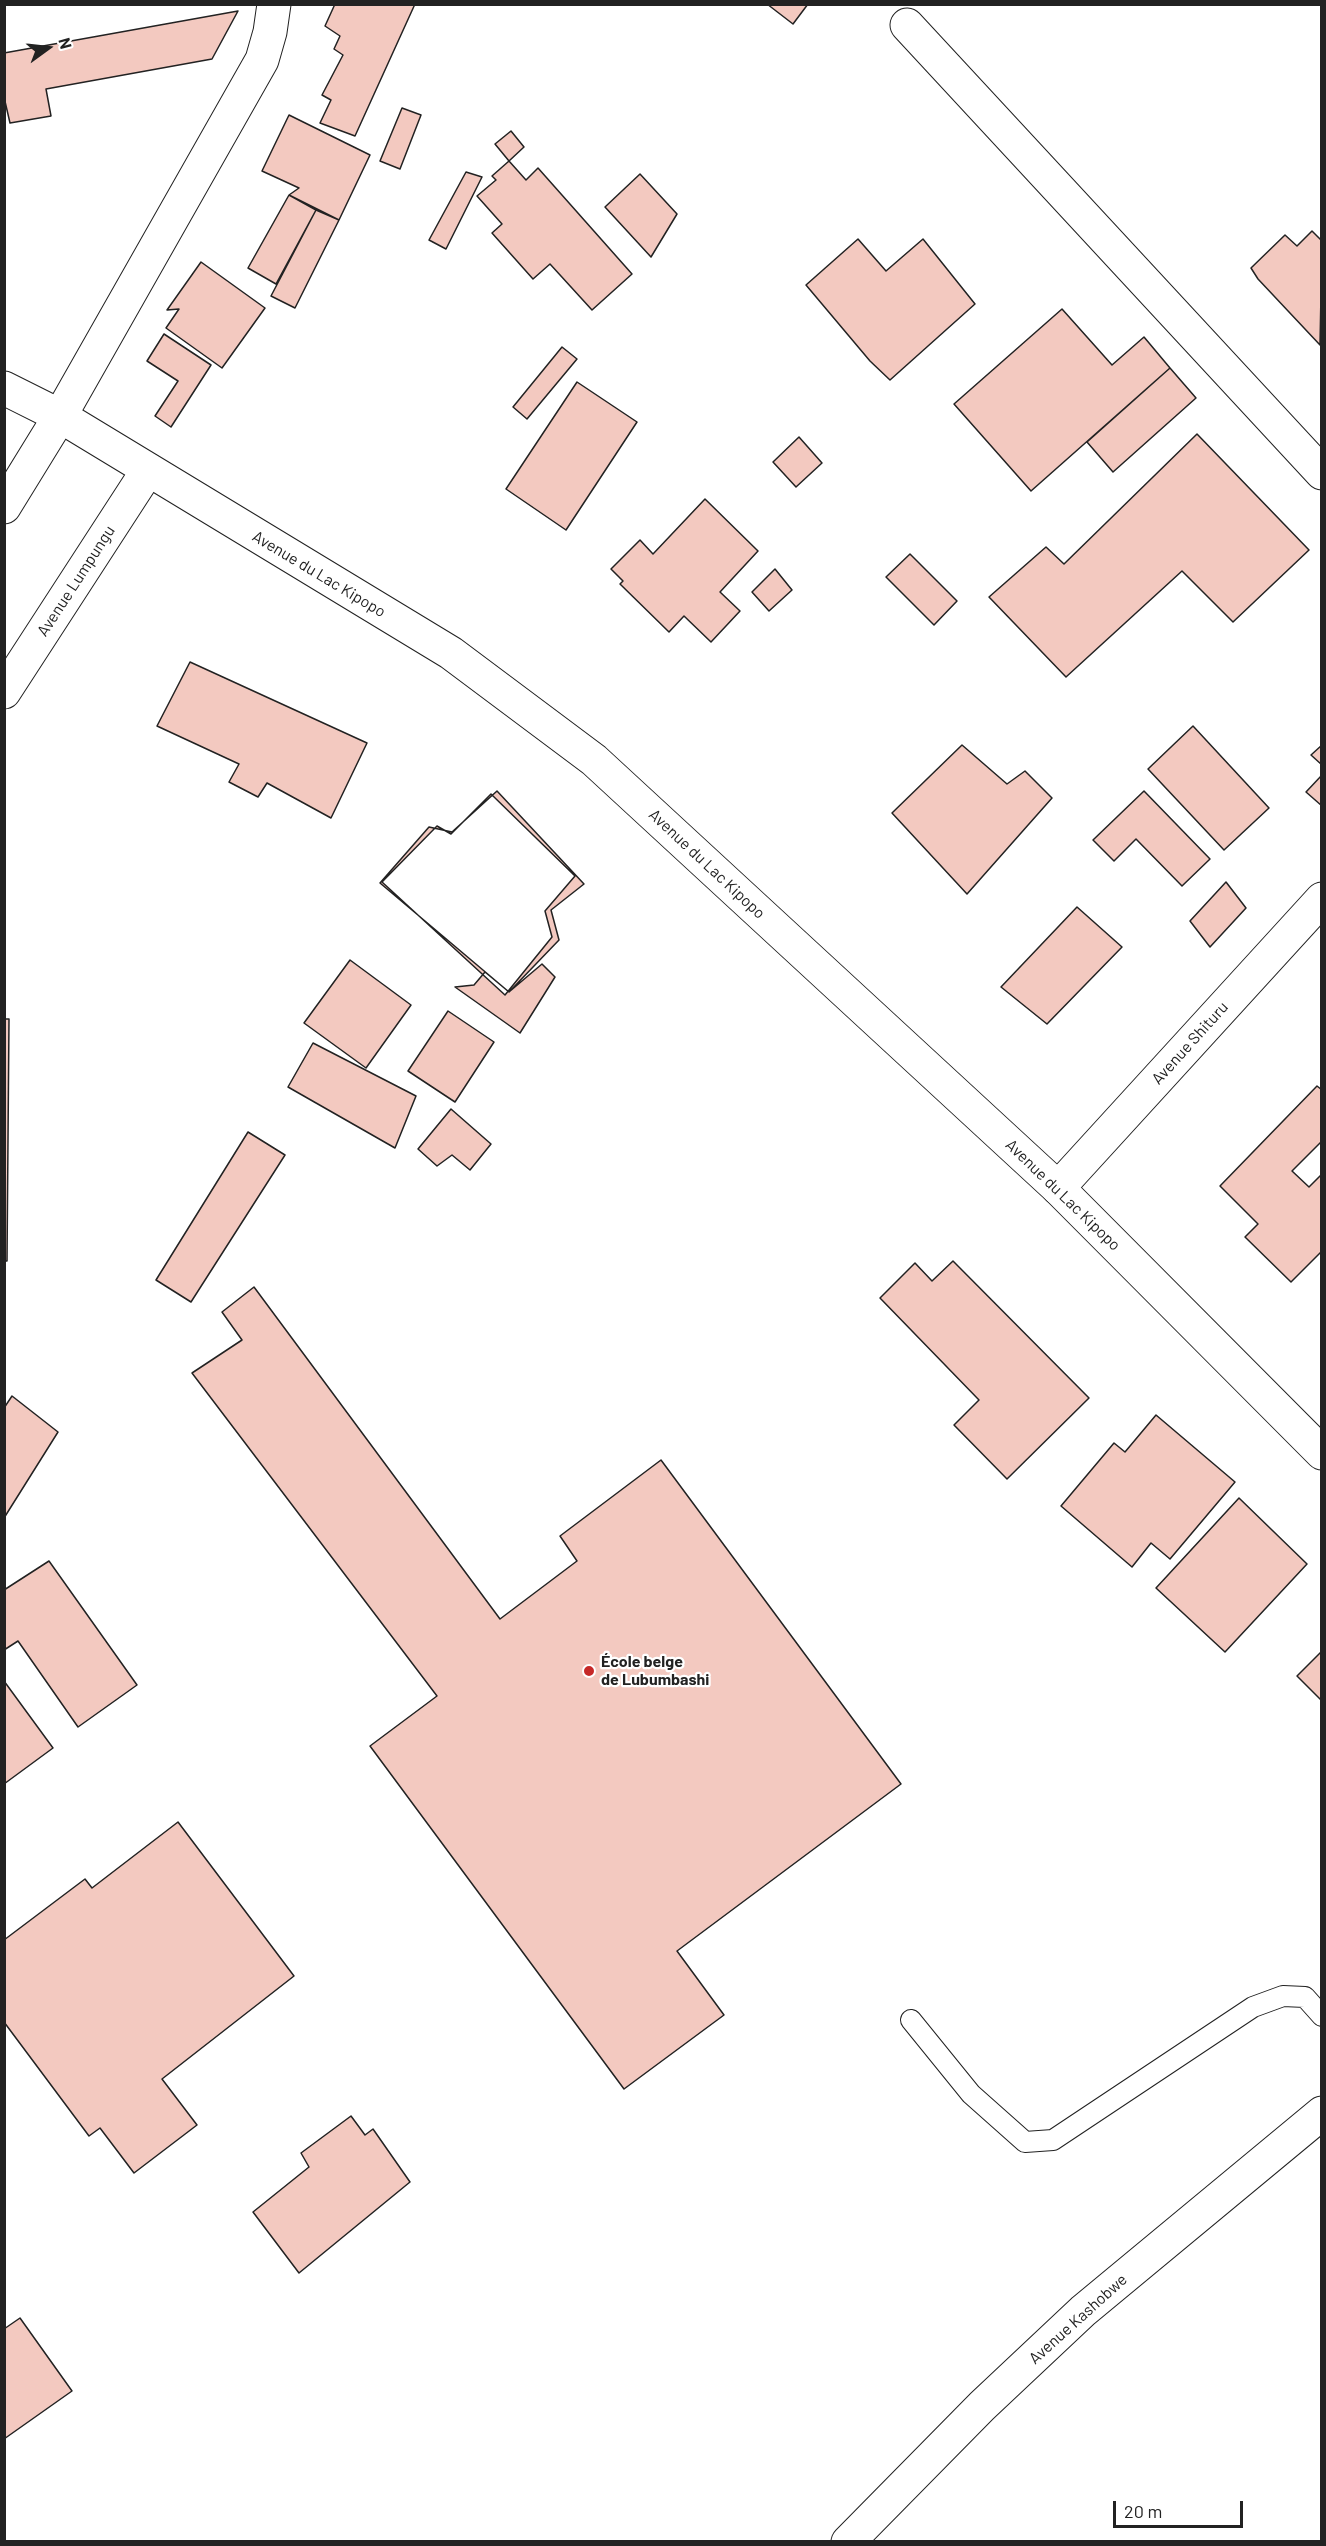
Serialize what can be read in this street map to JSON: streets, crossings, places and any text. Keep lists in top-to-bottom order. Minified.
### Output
{"streets":{"street":["Avenue du Lac Kipopo","Avenue Lumpungu","Avenue Shituru","Avenue Kashobwe"]},"crossings":[["Avenue du Lac Kipopo","Avenue Lumpungu"],["Avenue du Lac Kipopo","Avenue Shituru"]],"places":["École belge de Lubumbashi"],"scale_bar":"20 m","north":"right"}
